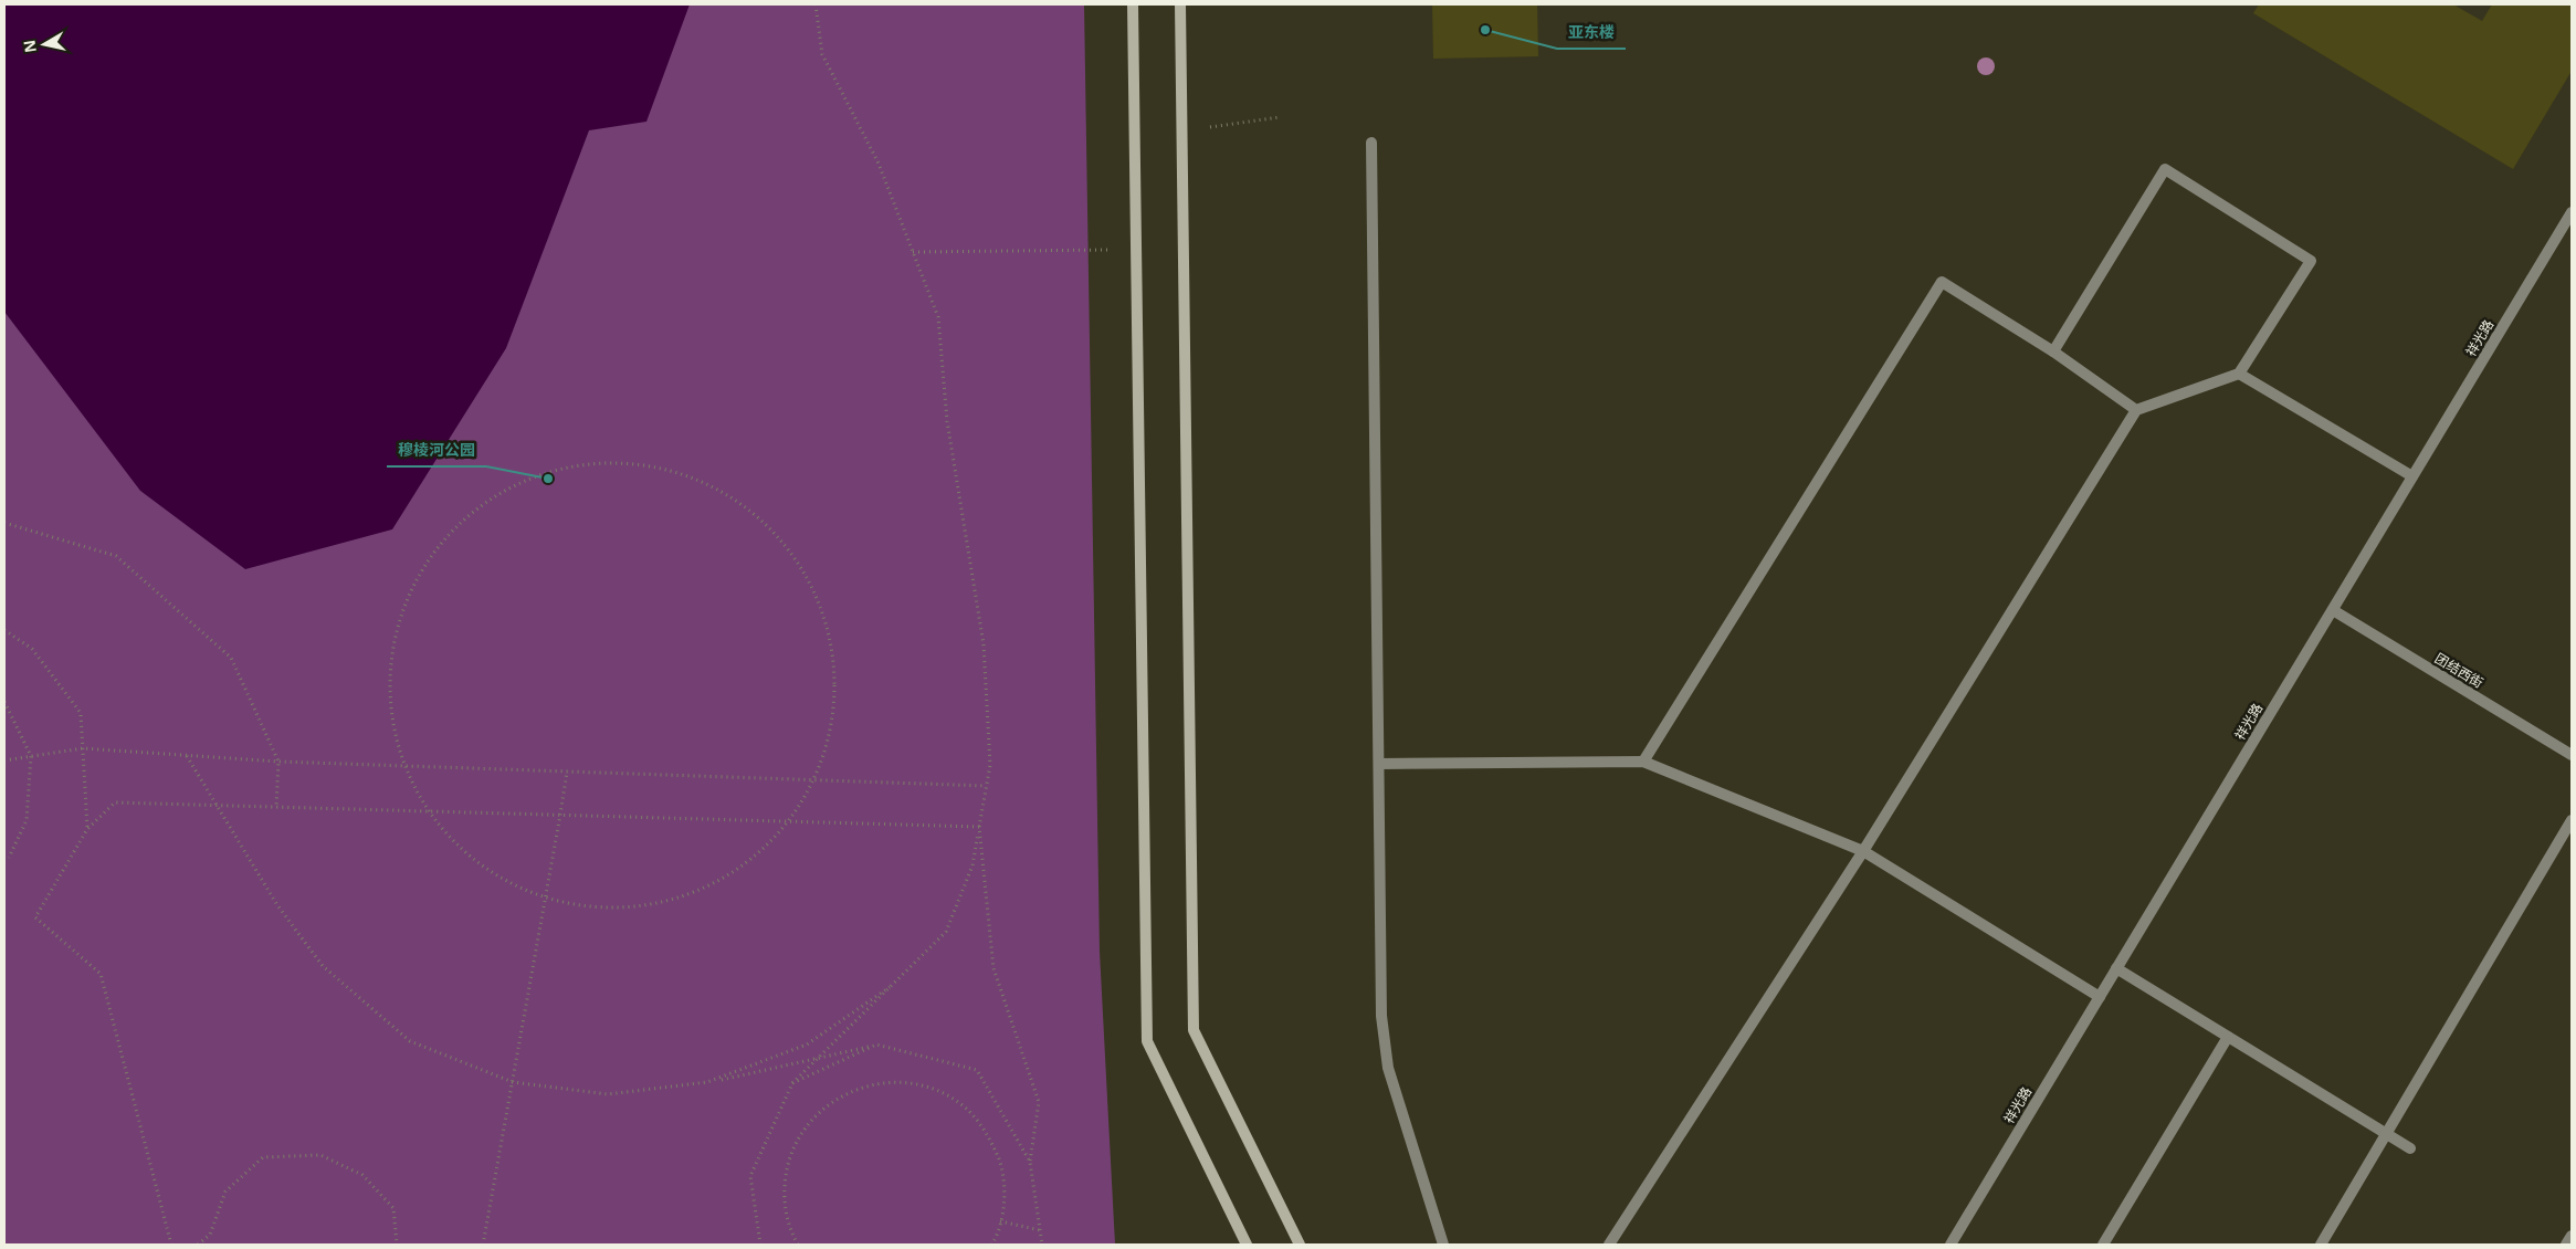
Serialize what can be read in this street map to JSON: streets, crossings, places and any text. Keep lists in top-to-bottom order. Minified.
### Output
{"streets":{"street":["祥光路","团结西街"]},"crossings":[["祥光路","团结西街"]],"places":["亚东楼","穆棱河公园"],"north":"left"}
